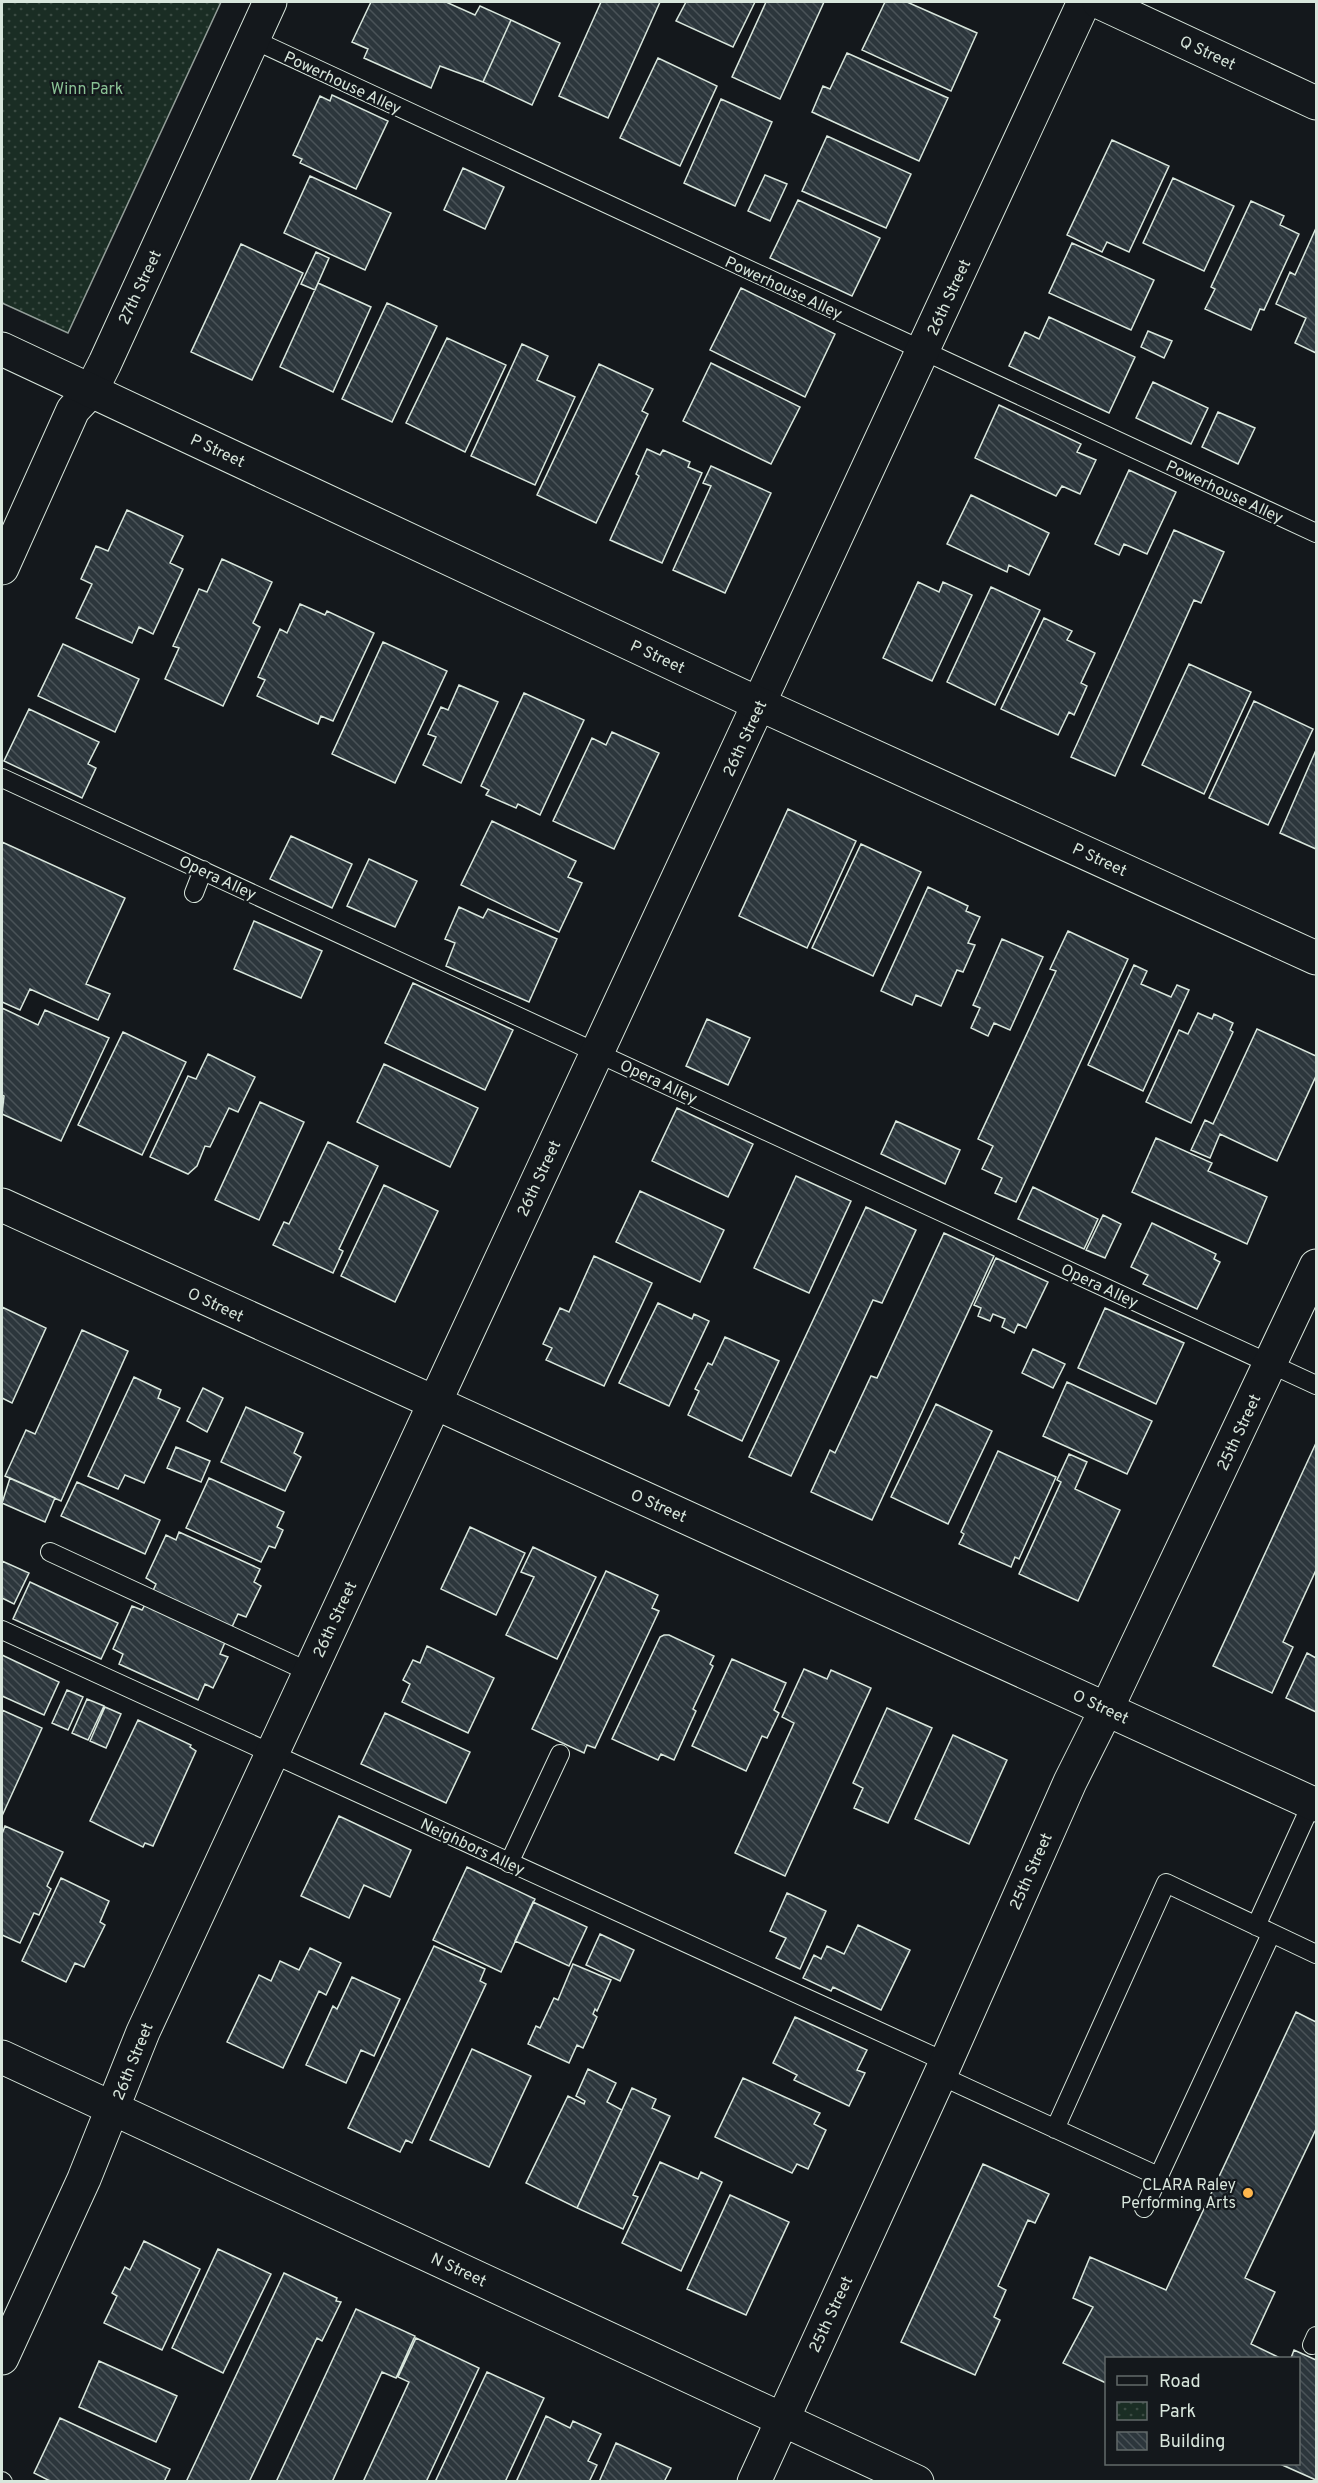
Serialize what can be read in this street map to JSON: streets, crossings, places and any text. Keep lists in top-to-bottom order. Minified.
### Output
{"streets":{"street":["Q Street","27th Street","26th Street","P Street","O Street","25th Street","N Street"],"lane":["Powerhouse Alley","Opera Alley","Neighbors Alley"]},"crossings":[["Powerhouse Alley","27th Street"],["Powerhouse Alley","26th Street"],["27th Street","P Street"],["26th Street","P Street"],["26th Street","Opera Alley"],["26th Street","O Street"],["26th Street","Neighbors Alley"],["26th Street","N Street"],["Opera Alley","25th Street"],["O Street","25th Street"],["25th Street","Neighbors Alley"],["25th Street","N Street"]],"parks":["Winn Park"],"places":["CLARA Raley Performing Arts"],"legend":["Road","Park","Building"]}
